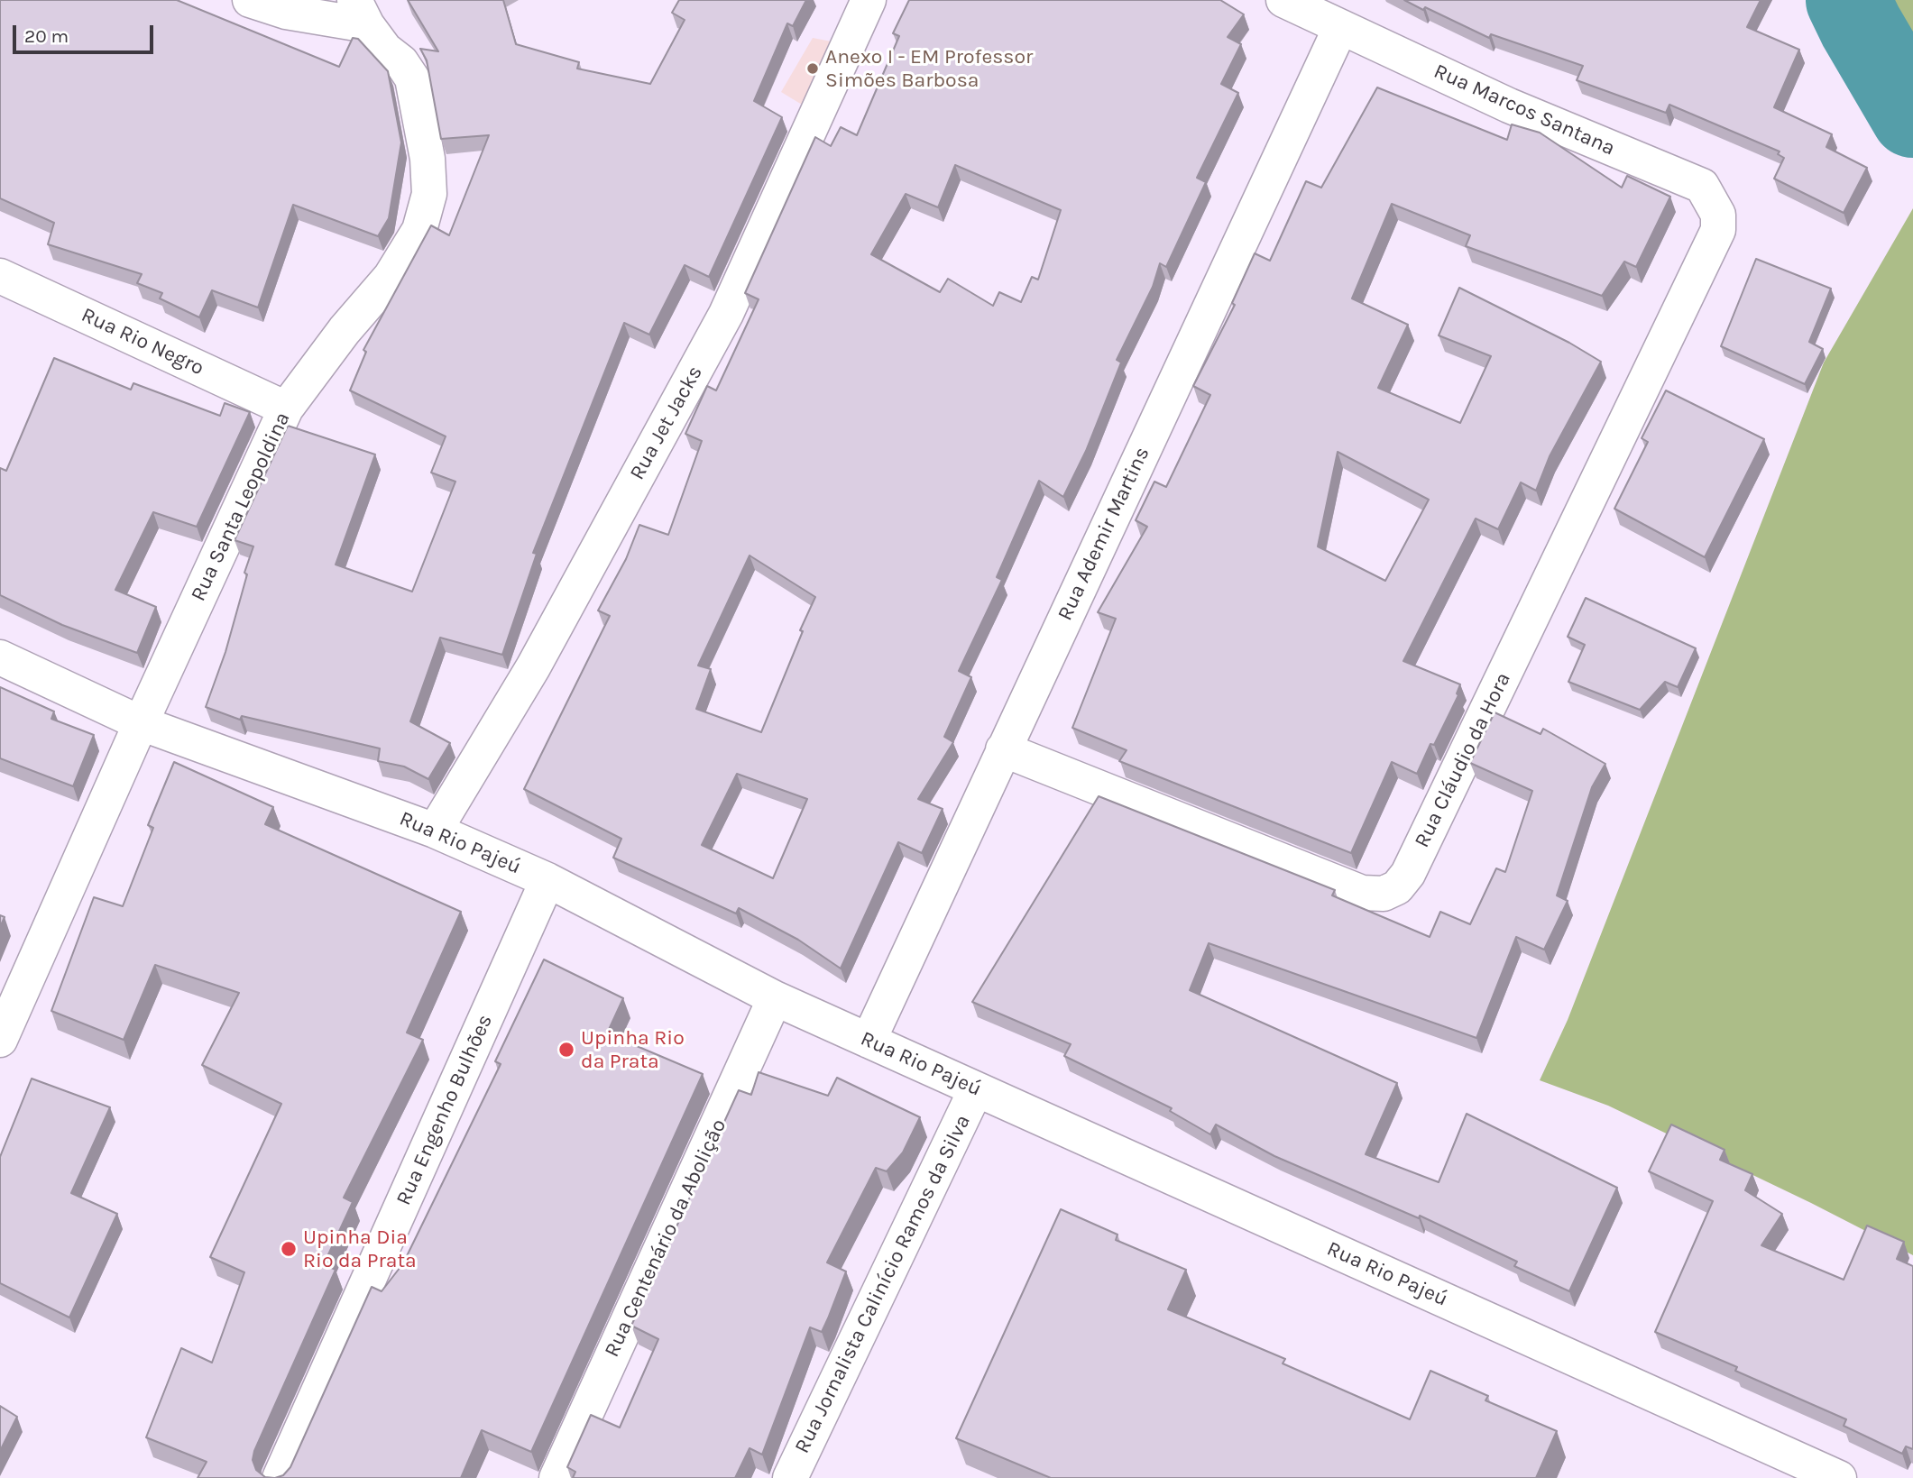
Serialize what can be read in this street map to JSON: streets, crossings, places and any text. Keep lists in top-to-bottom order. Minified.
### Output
{"streets":{"street":["Rua Marcos Santana","Rua Rio Negro","Rua Jet Jacks","Rua Santa Leopoldina","Rua Ademir Martins","Rua Cláudio da Hora","Rua Rio Pajeú","Rua Engenho Bulhões","Rua Centenário da Abolição","Rua Jornalista Calinício Ramos da Silva"]},"crossings":[["Rua Marcos Santana","Rua Ademir Martins"],["Rua Marcos Santana","Rua Cláudio da Hora"],["Rua Rio Negro","Rua Santa Leopoldina"],["Rua Jet Jacks","Rua Rio Pajeú"],["Rua Santa Leopoldina","Rua Rio Pajeú"],["Rua Ademir Martins","Rua Cláudio da Hora"],["Rua Ademir Martins","Rua Rio Pajeú"],["Rua Rio Pajeú","Rua Engenho Bulhões"],["Rua Rio Pajeú","Rua Centenário da Abolição"],["Rua Rio Pajeú","Rua Jornalista Calinício Ramos da Silva"]],"places":["Anexo I - EM Professor Simões Barbosa","Upinha Rio da Prata","Upinha Dia Rio da Prata"],"scale_bar":"20 m"}
